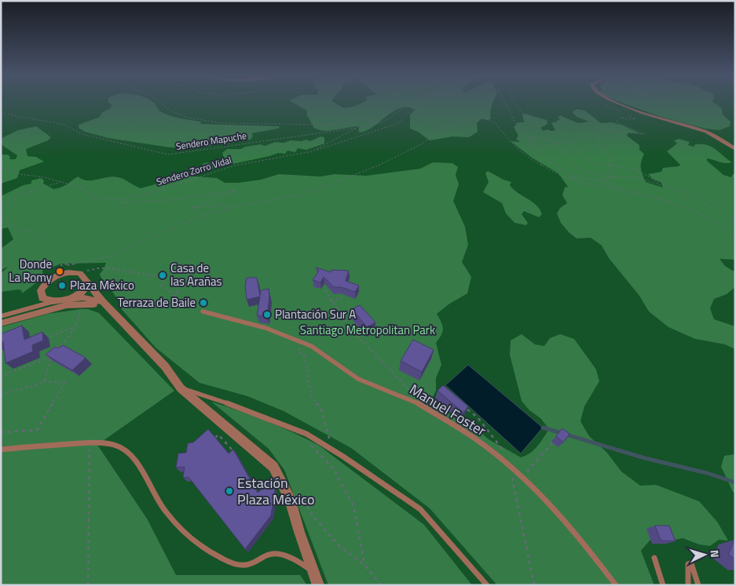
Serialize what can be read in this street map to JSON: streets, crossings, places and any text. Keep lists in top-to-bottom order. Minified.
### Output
{"streets":{"lane":["Manuel Foster"],"path":["Sendero Mapuche","Sendero Zorro Vidal"]},"crossings":[["Sendero Mapuche","Sendero Zorro Vidal"]],"parks":["Santiago Metropolitan Park"],"places":["Donde La Romy","Casa de las Arañas","Plaza México","Terraza de Baile","Plantación Sur A","Estación Plaza México"],"north":"right"}
